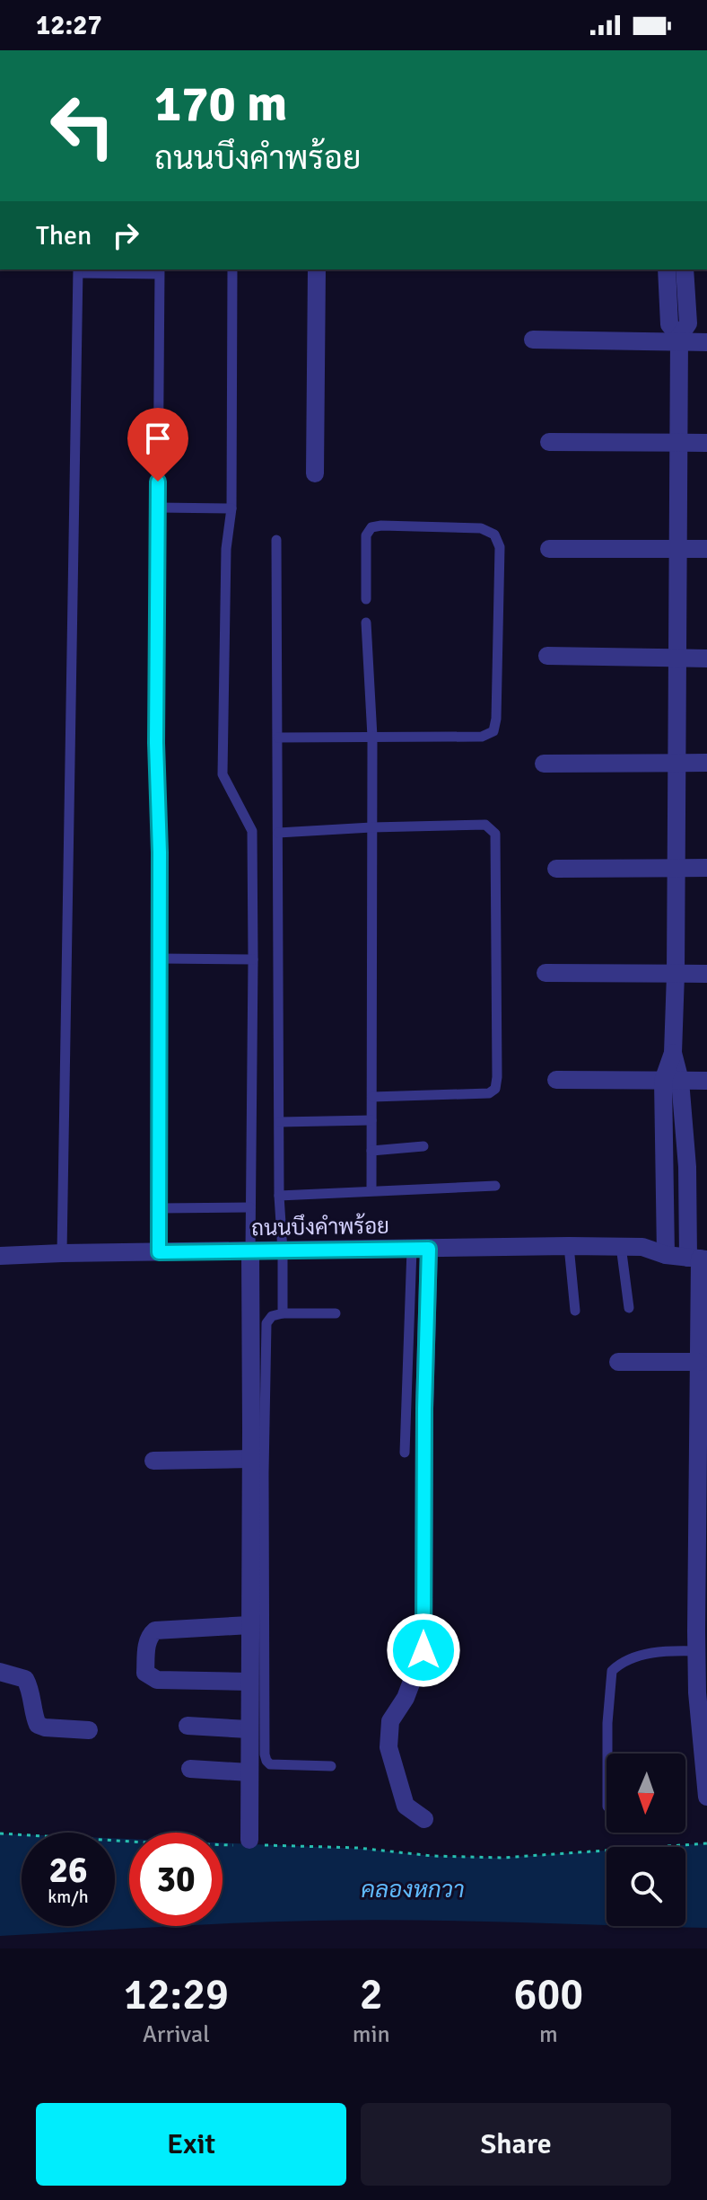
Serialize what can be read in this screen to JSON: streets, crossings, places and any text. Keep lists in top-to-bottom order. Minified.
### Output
{"streets":{"street":["ถนนบึงคำพร้อย"]},"water":["คลองหกวา"],"north":"bottom","page":{"status":"12:27","turn":["170 m","ถนนบึงคำพร้อย"],"then":"Then","speed":"26 km/h","limit":"30","eta":["12:29","Arrival","2","min","600","m"],"buttons":["Exit","Share"]}}
